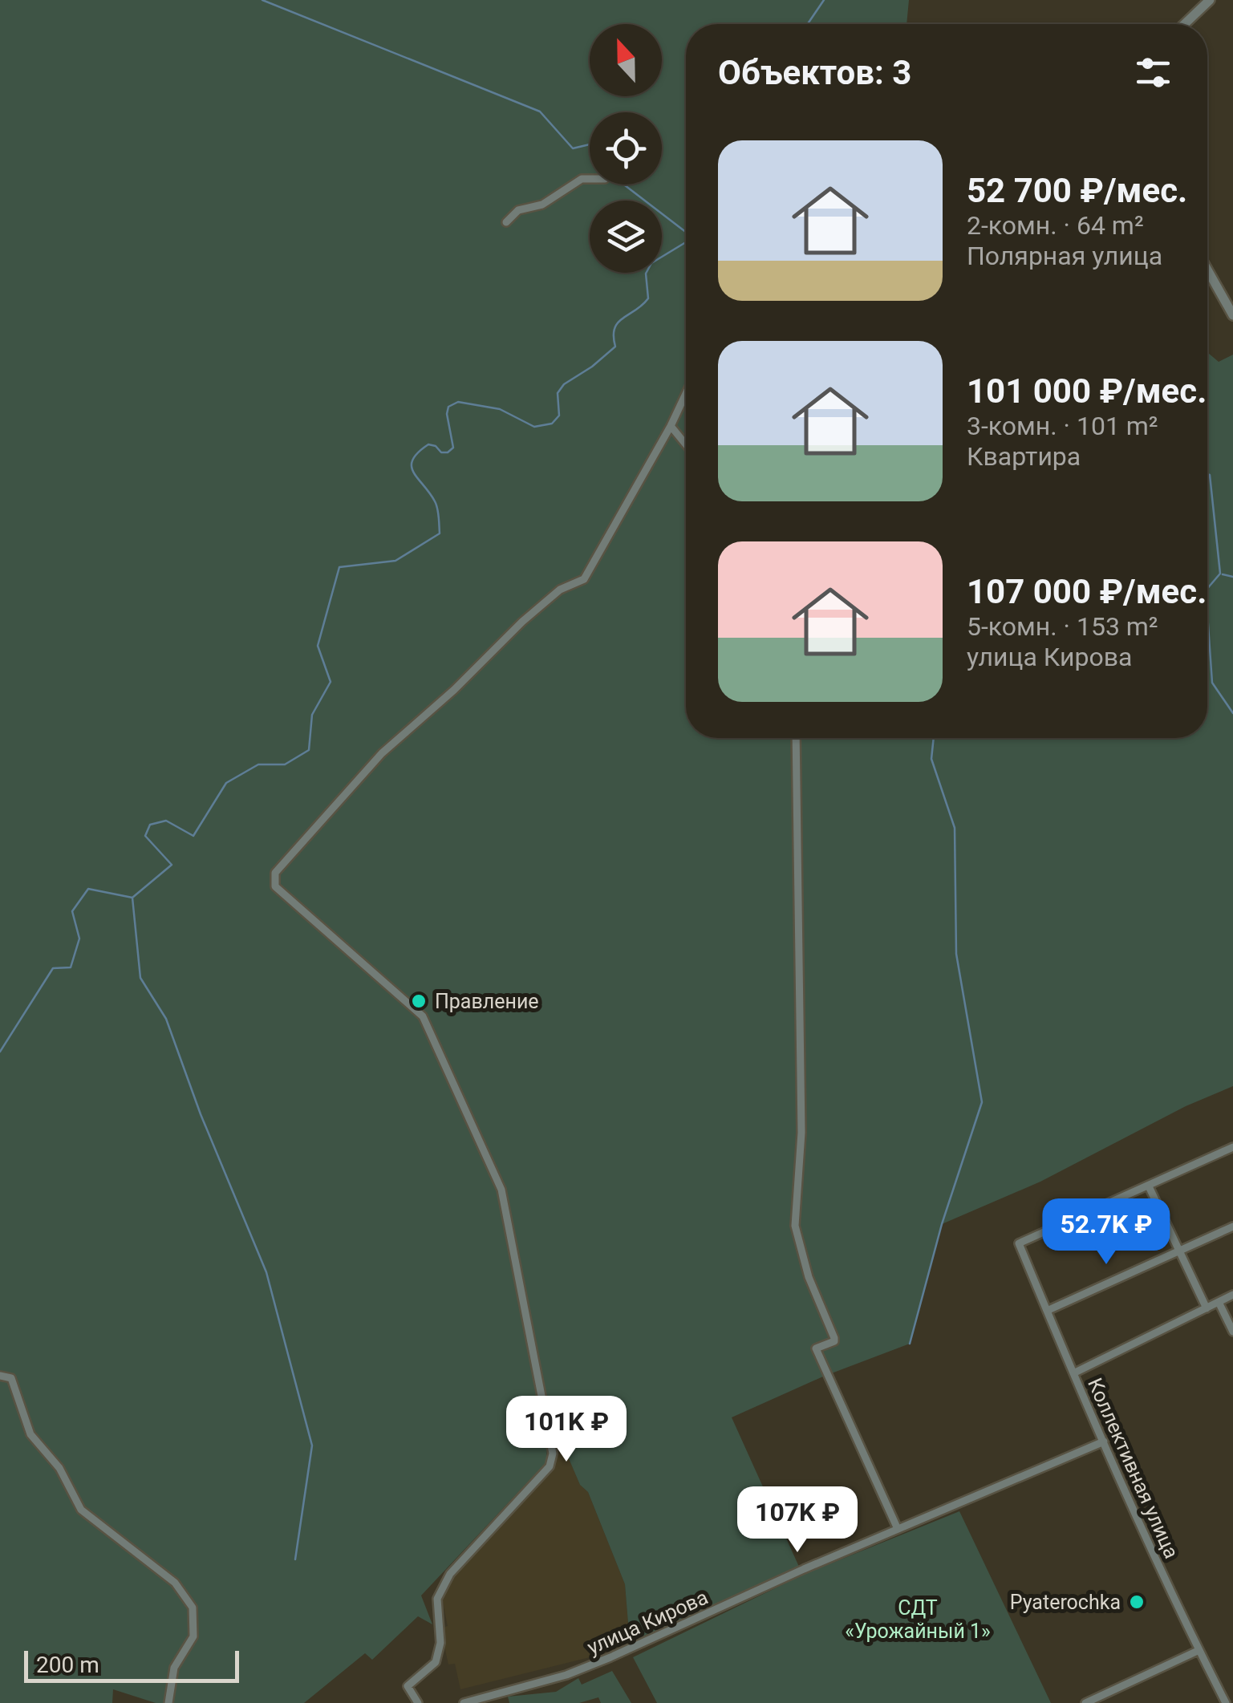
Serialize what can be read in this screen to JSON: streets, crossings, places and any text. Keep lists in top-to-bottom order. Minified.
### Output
{"streets":{"street":["Коллективная улица","улица Кирова"]},"crossings":[["Коллективная улица","улица Кирова"]],"parks":["СДТ «Урожайный 1»"],"places":["Правление","Pyaterochka"],"scale_bar":"200 m","north":"top","page":{"heading":"Объектов: 3","list":[{"name":"52 700 ₽/мес.","note":"2-комн. · 64 m² · Полярная улица"},{"name":"101 000 ₽/мес.","note":"3-комн. · 101 m² · Квартира"},{"name":"107 000 ₽/мес.","note":"5-комн. · 153 m² · улица Кирова"}],"price":["52.7K ₽","101K ₽","107K ₽"],"scale":"200 m"}}
